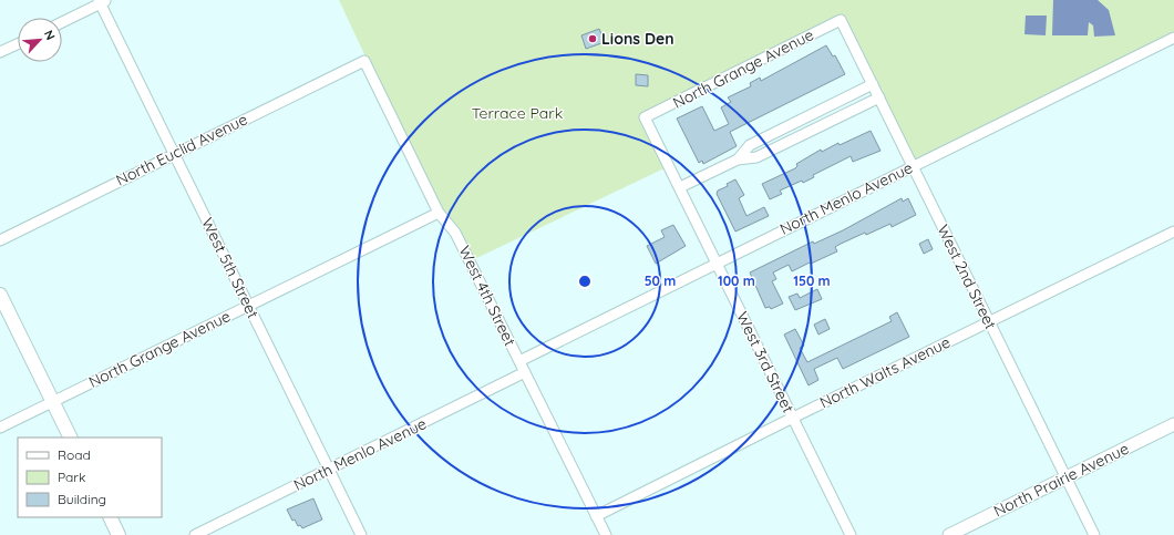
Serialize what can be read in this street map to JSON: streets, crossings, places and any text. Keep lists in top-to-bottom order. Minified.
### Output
{"streets":{"street":["North Grange Avenue","North Euclid Avenue","North Menlo Avenue","West 5th Street","West 2nd Street","West 4th Street","West 3rd Street","North Walts Avenue","North Prairie Avenue"]},"crossings":[["North Grange Avenue","West 5th Street"],["North Grange Avenue","West 2nd Street"],["North Grange Avenue","West 4th Street"],["North Grange Avenue","West 3rd Street"],["North Euclid Avenue","West 5th Street"],["North Euclid Avenue","West 4th Street"],["North Menlo Avenue","West 5th Street"],["North Menlo Avenue","West 2nd Street"],["North Menlo Avenue","West 4th Street"],["North Menlo Avenue","West 3rd Street"],["West 2nd Street","North Walts Avenue"],["West 2nd Street","North Prairie Avenue"],["West 4th Street","North Walts Avenue"],["West 3rd Street","North Walts Avenue"]],"parks":["Terrace Park"],"places":["Lions Den"],"legend":["Road","Park","Building"],"north":"top right","rings":["50 m","100 m","150 m"]}
